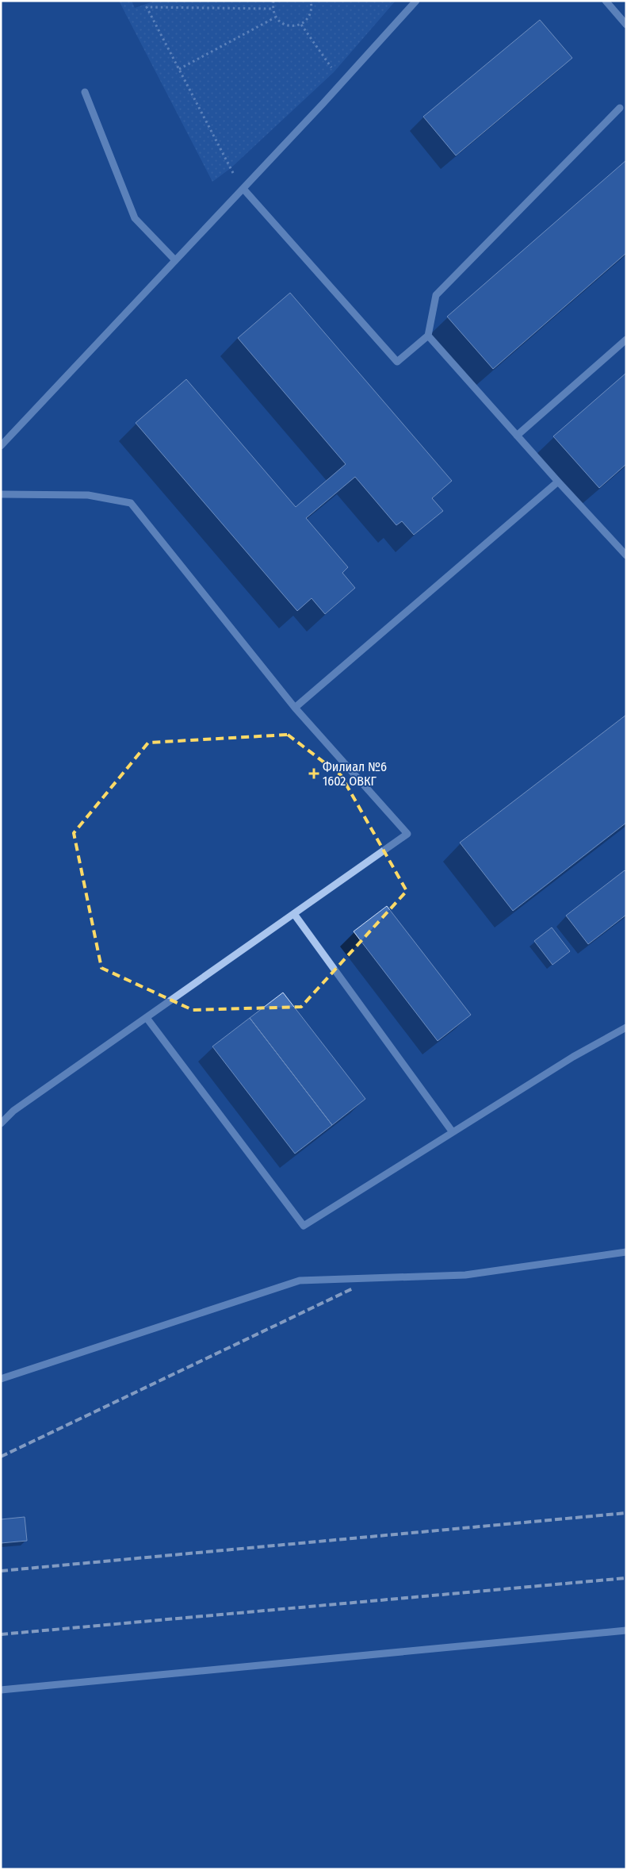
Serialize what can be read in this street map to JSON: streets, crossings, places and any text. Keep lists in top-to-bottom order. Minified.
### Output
{"places":{"health":["Филиал №6 1602 ОВКГ"]}}
